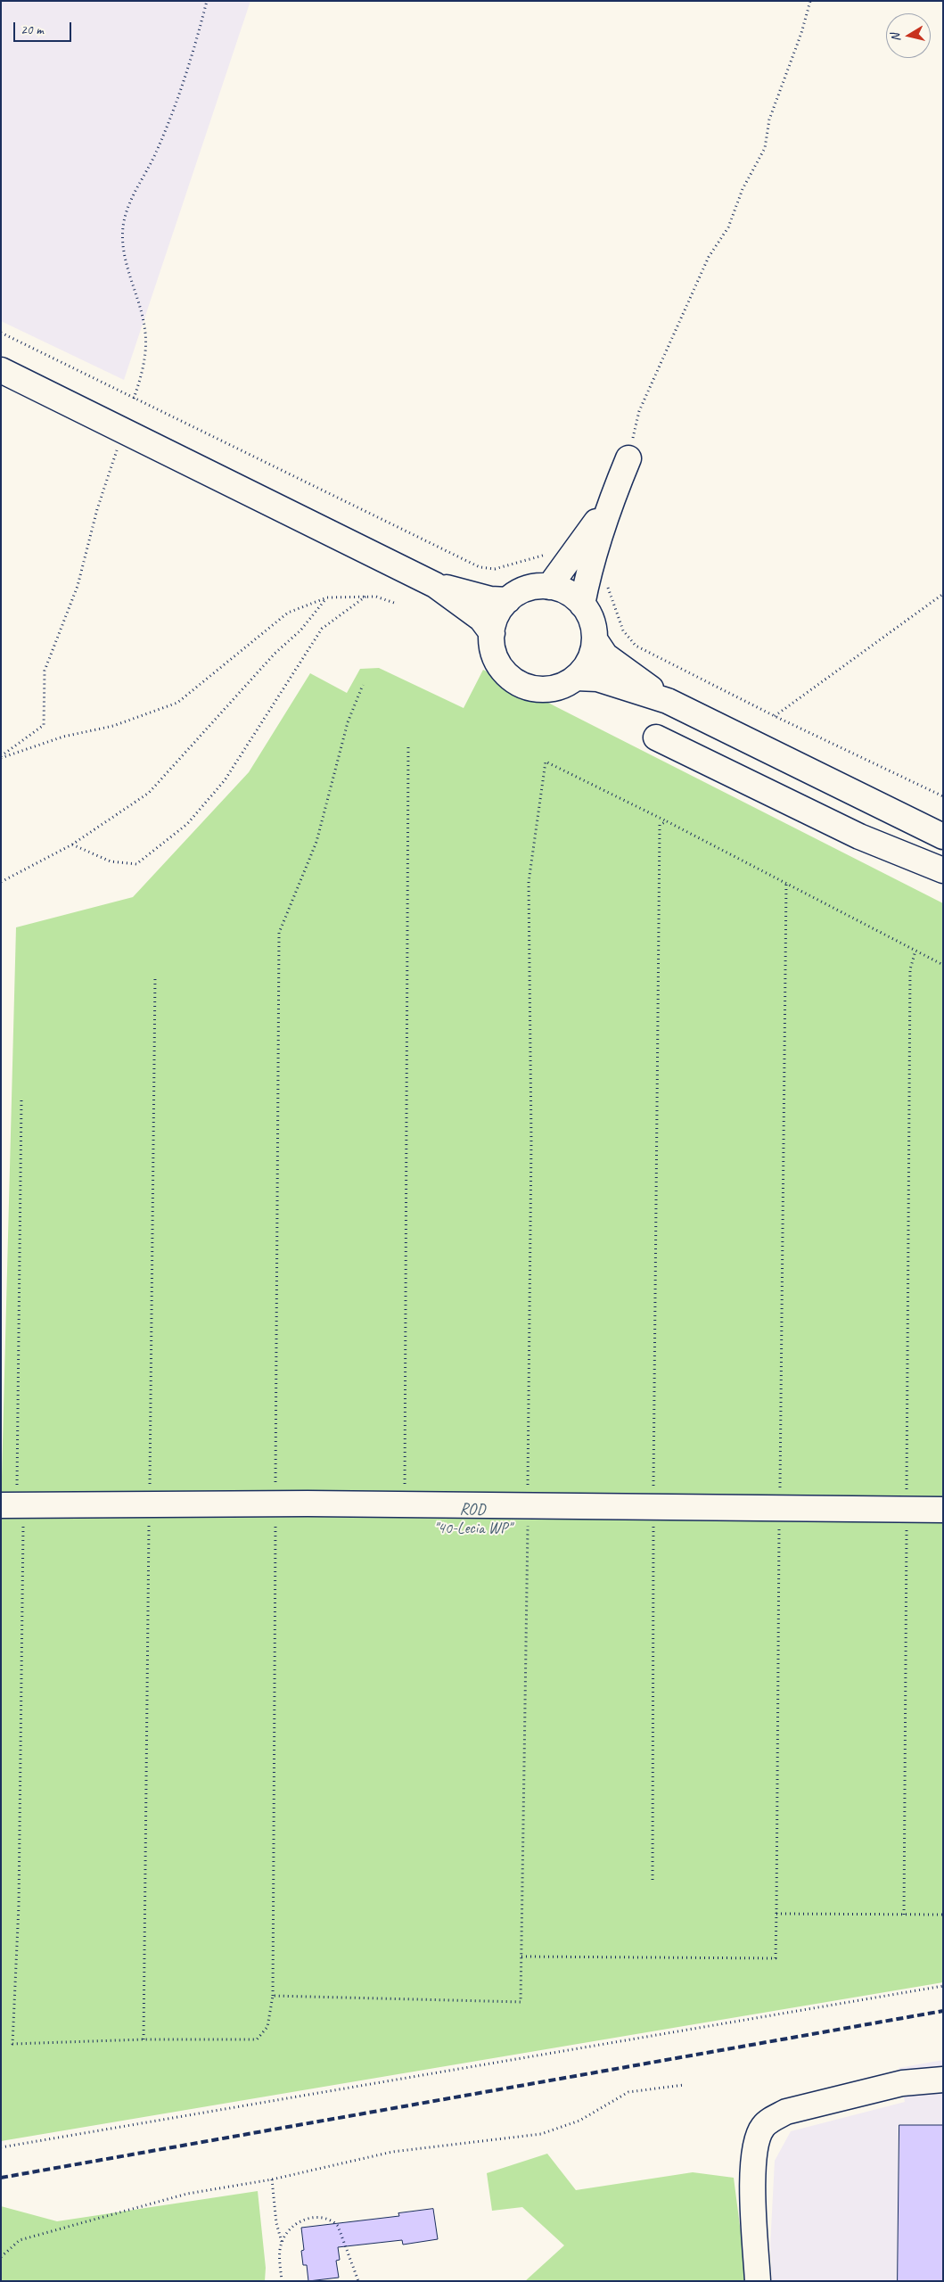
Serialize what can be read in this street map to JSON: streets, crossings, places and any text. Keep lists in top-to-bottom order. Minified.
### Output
{"parks":["ROD \"40-Lecia WP\""],"scale_bar":"20 m","north":"left"}
